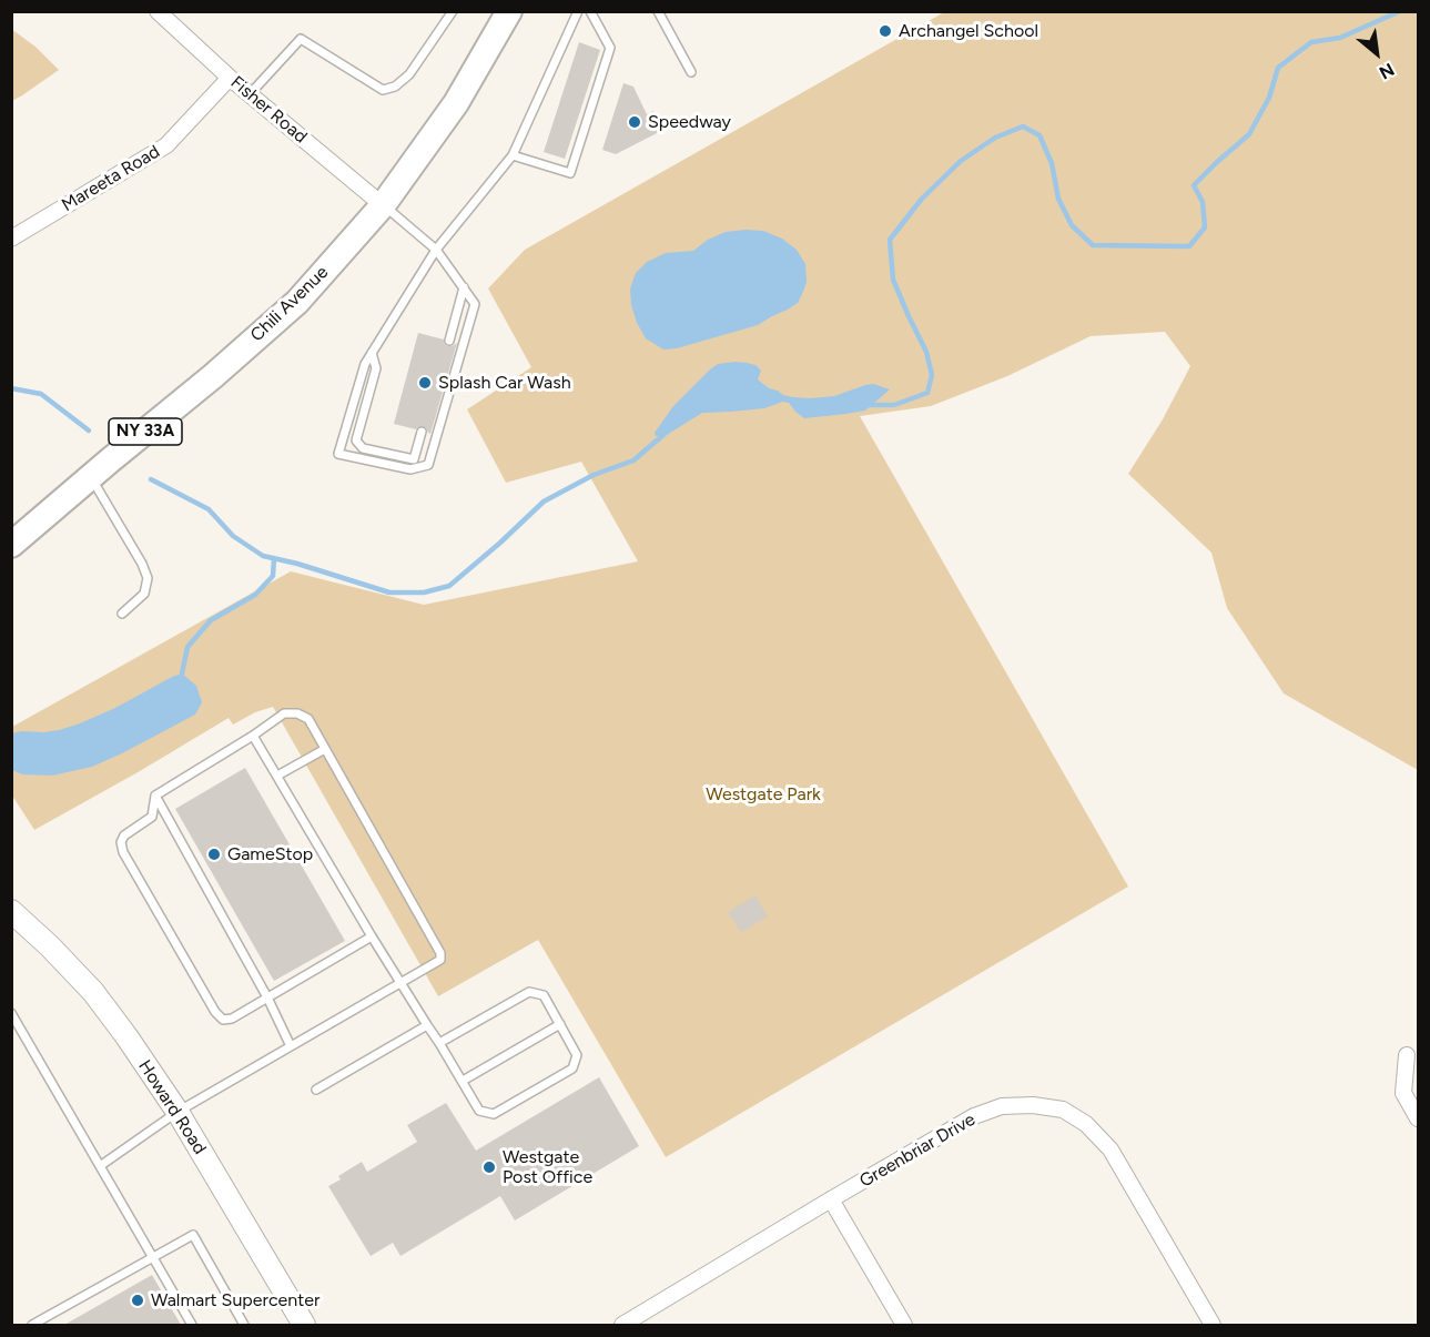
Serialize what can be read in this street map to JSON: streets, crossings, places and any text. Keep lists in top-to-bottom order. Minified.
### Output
{"streets":{"main road":["Chili Avenue","NY 33A","Howard Road"],"street":["Fisher Road","Mareeta Road","Greenbriar Drive"]},"crossings":[["Fisher Road","Mareeta Road"],["Fisher Road","Chili Avenue"]],"parks":["Westgate Park"],"places":["Archangel School","Speedway","Splash Car Wash","GameStop","Westgate Post Office","Walmart Supercenter"],"north":"bottom right"}
